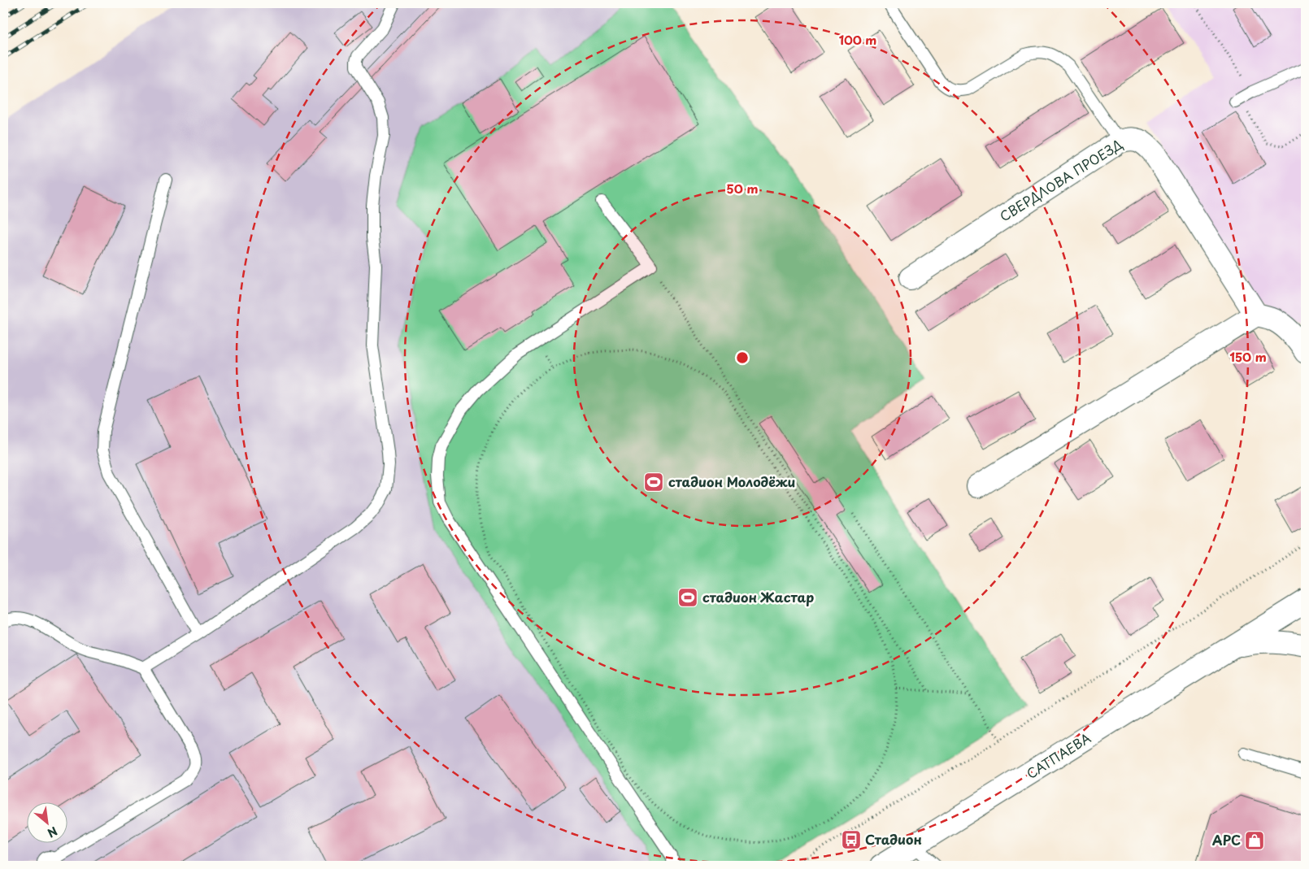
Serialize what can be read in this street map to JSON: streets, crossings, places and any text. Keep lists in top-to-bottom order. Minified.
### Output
{"streets":{"street":["СВЕРДЛОВА ПРОЕЗД","САТПАЕВА"]},"places":{"sports":["стадион Молодёжи","стадион Жастар"],"bus stop":["Стадион"],"shop":["АРС"]},"north":"bottom right","rings":["100 m","50 m","150 m"]}
